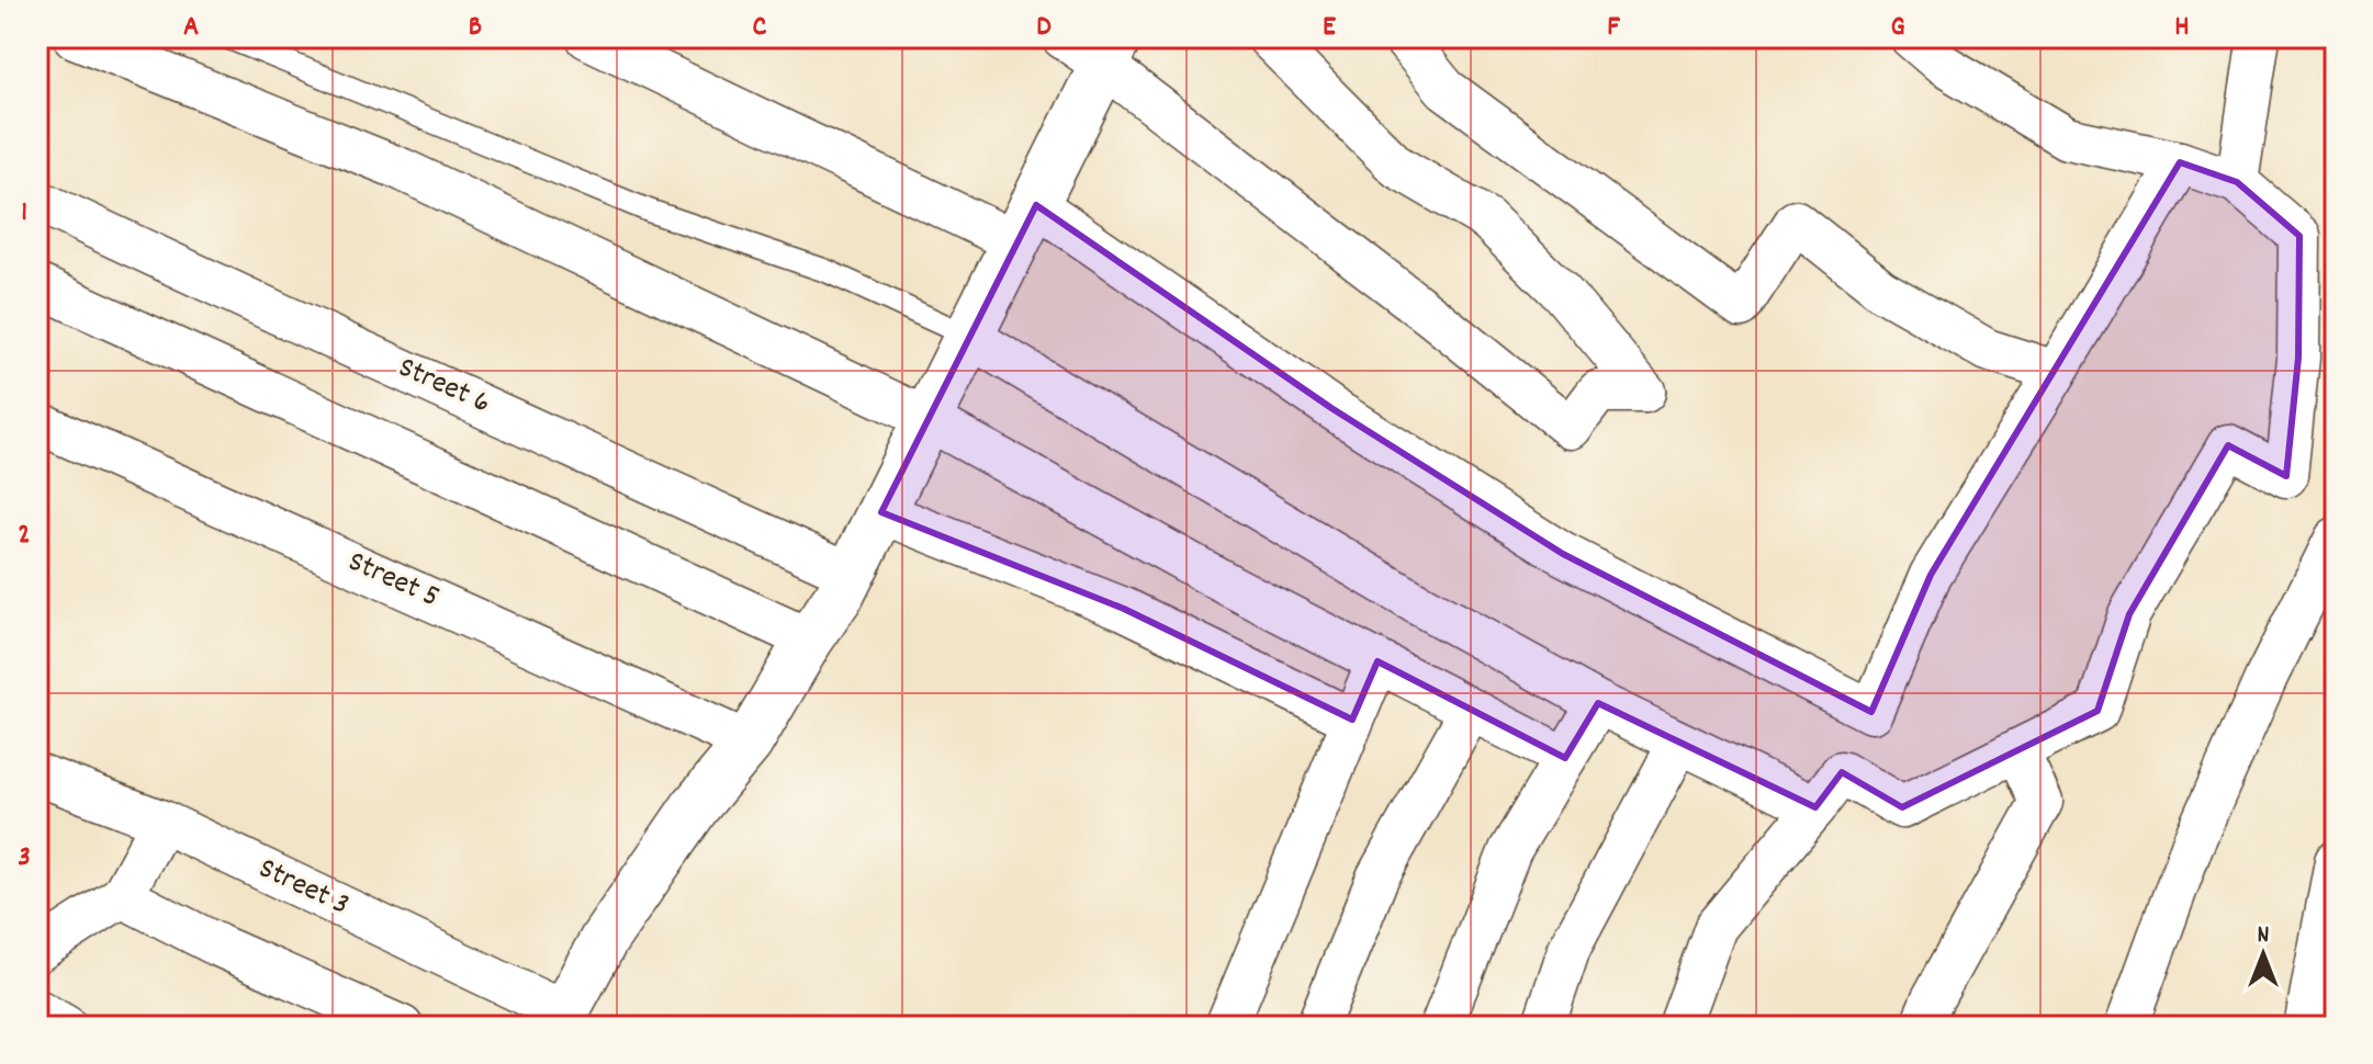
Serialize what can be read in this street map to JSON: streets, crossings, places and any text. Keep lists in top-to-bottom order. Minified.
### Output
{"streets":{"street":["Street 6","Street 5","Street 3"]},"north":"top","grid":{"columns":["A","B","C","D","E","F","G","H"],"rows":["1","2","3"]}}
